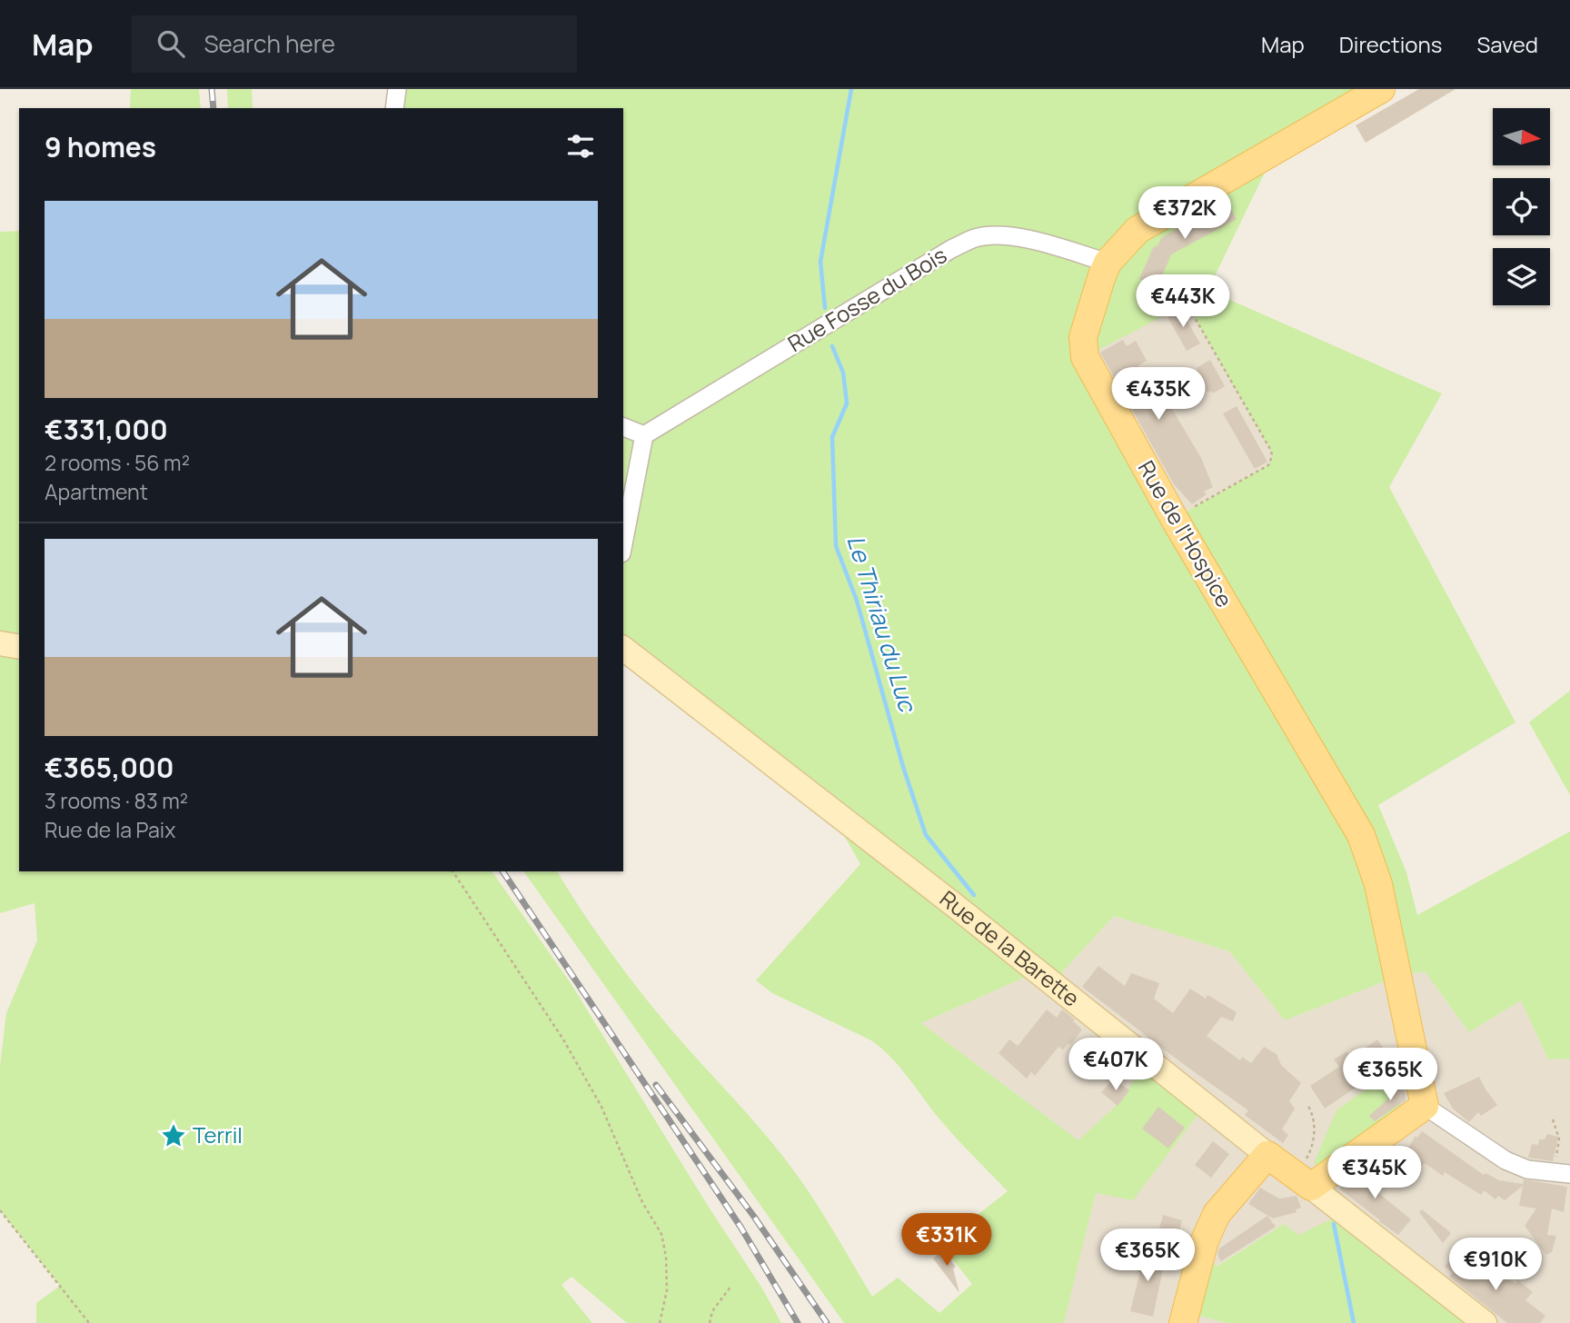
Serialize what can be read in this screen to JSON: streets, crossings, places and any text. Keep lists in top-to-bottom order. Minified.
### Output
{"streets":{"main road":["Rue de l'Hospice","Rue de la Barette"],"street":["Rue Fosse du Bois"]},"crossings":[["Rue Fosse du Bois","Rue de l'Hospice"]],"water":["Le Thiriau du Luc"],"places":{"place":["Terril"]},"north":"right","page":{"header":"Map","search":"Search here","nav":["Map","Directions","Saved"],"heading":"9 homes","list":[{"name":"€331,000","note":"2 rooms · 56 m² · Apartment"},{"name":"€365,000","note":"3 rooms · 83 m² · Rue de la Paix"}],"price":["€372K","€443K","€435K","€407K","€365K","€345K","€331K","€365K","€910K"]}}
